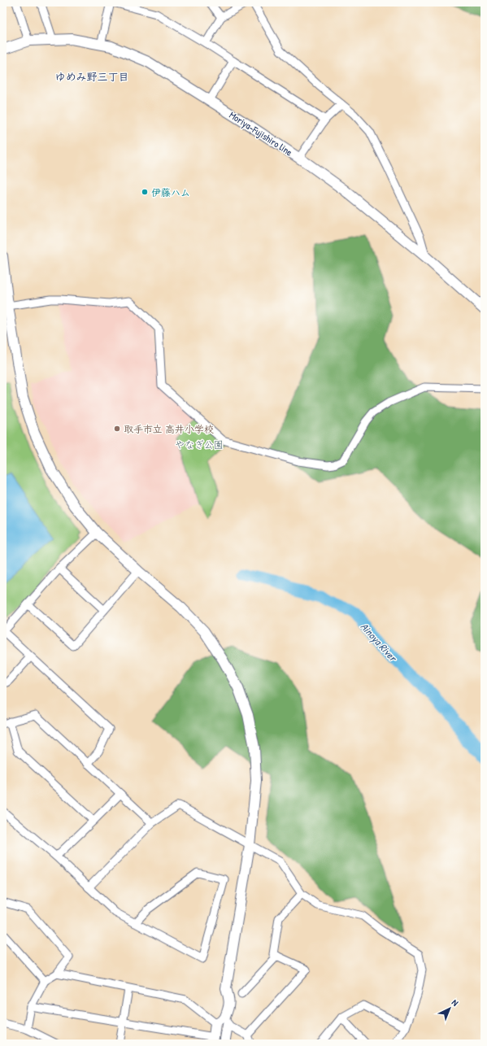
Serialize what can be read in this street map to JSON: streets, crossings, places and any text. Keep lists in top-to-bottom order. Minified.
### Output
{"streets":{"street":["Moriya-Fujishiro line"]},"districts":["ゆめみ野三丁目"],"water":["Ainoya River"],"parks":["やなぎ公園"],"places":["伊藤ハム","取手市立 高井小学校"],"north":"top right"}
